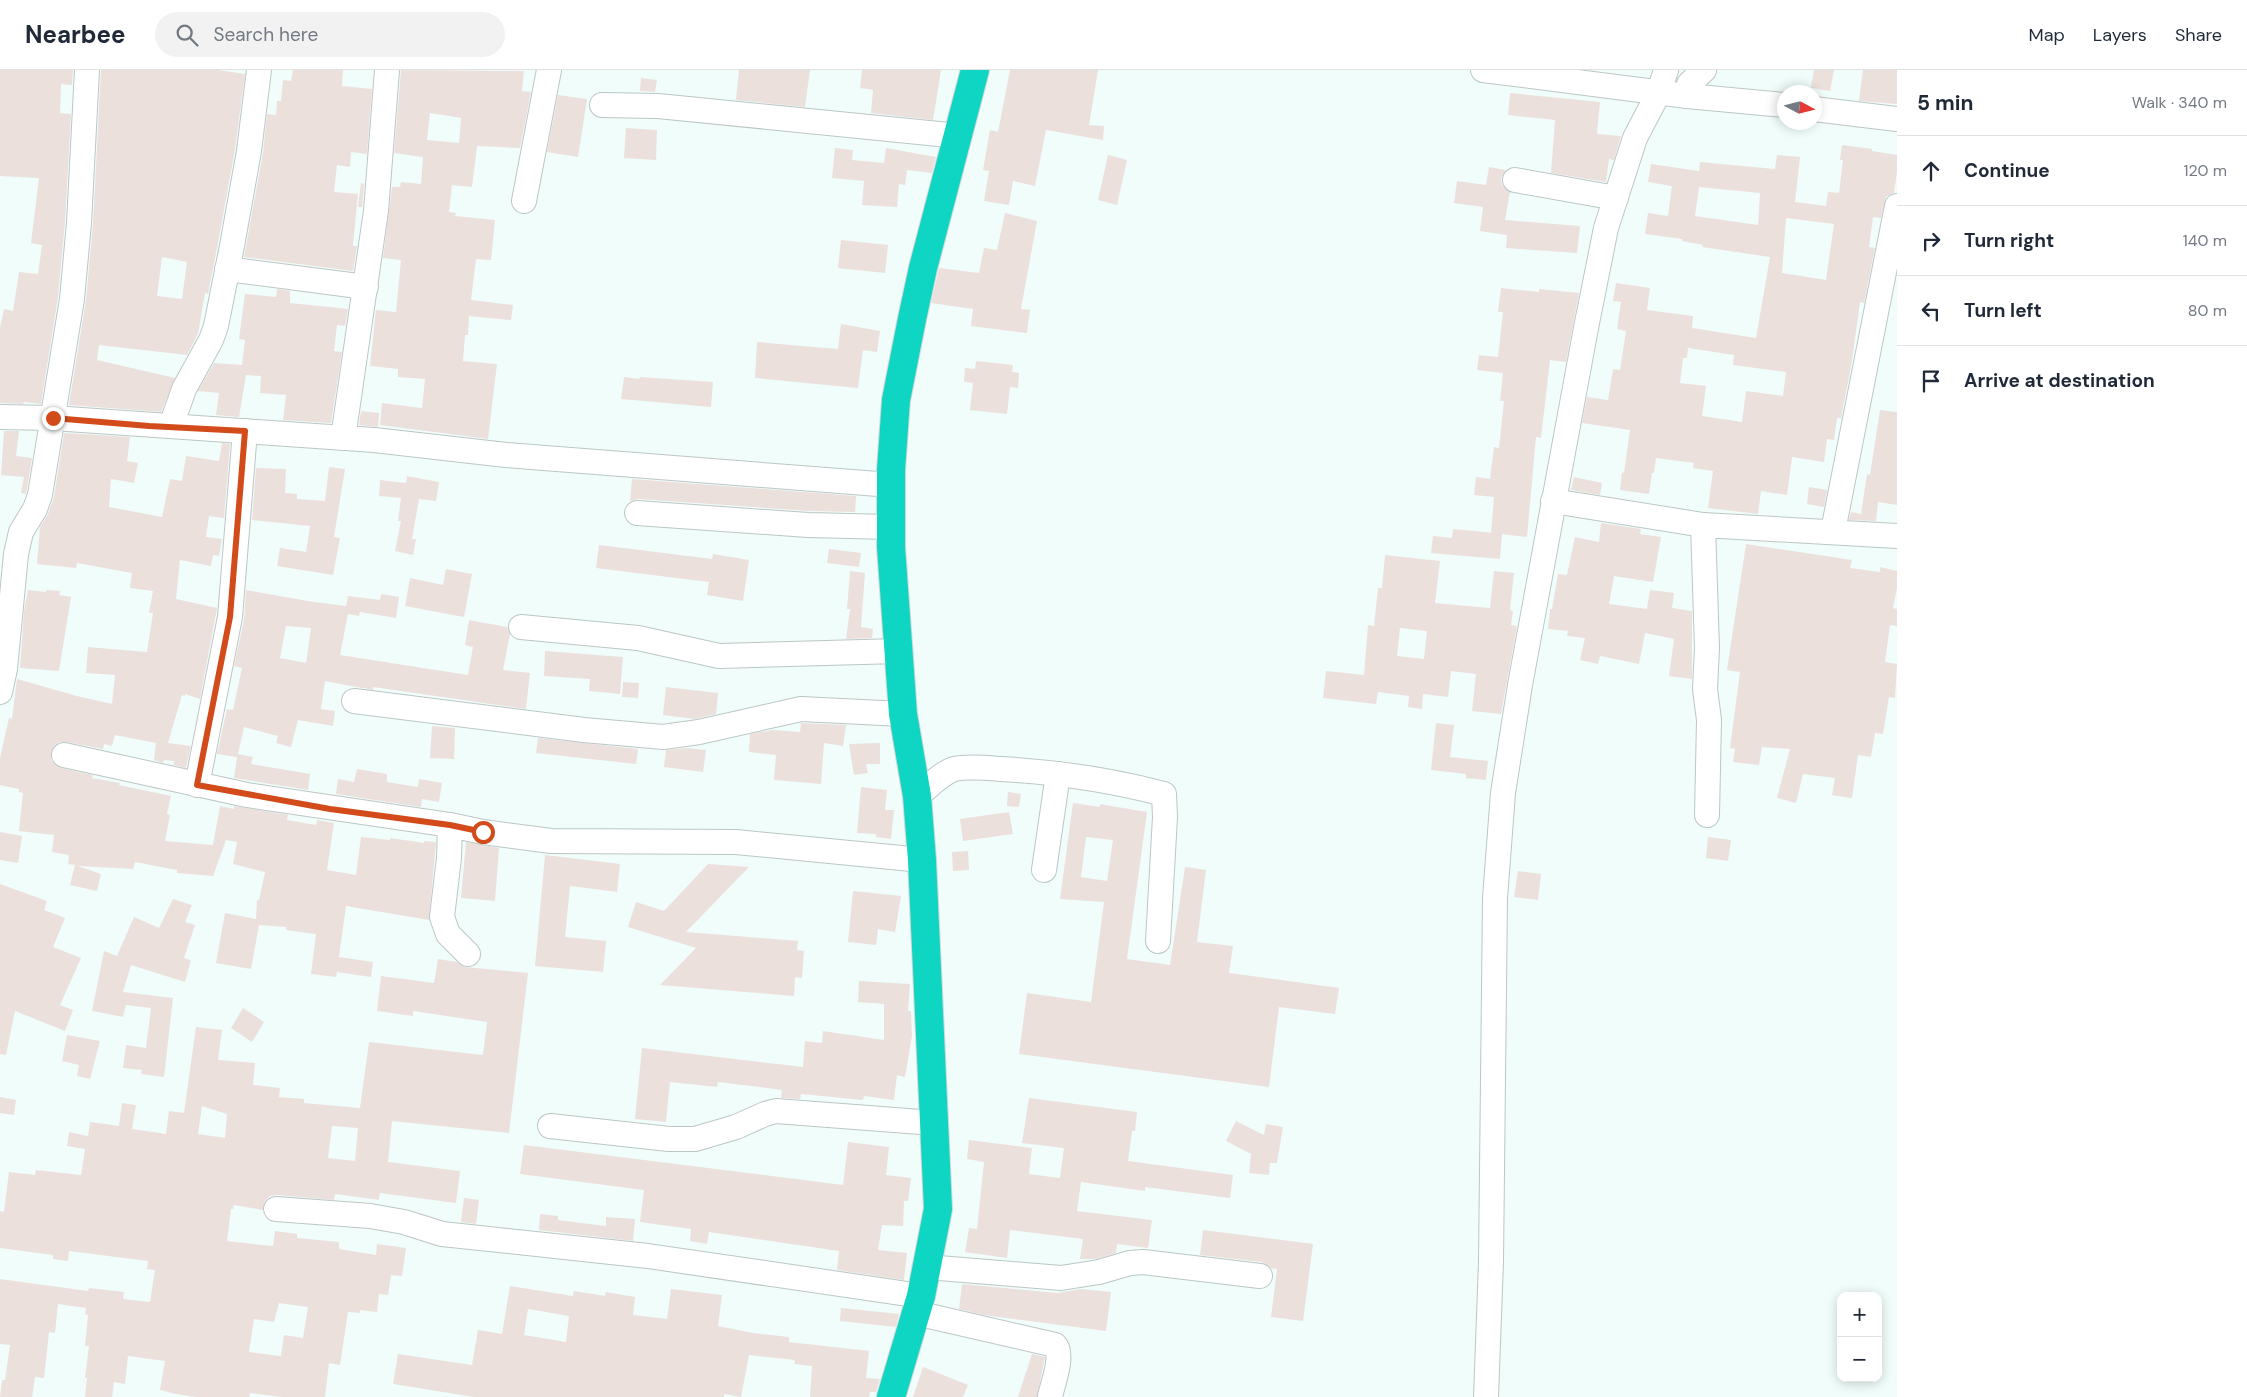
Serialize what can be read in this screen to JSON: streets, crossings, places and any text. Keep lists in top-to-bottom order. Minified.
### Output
{"north":"right","page":{"header":"Nearbee","search":"Search here","nav":["Map","Layers","Share"],"heading":["5 min","Walk · 340 m"],"list":[["Continue","120 m"],["Turn right","140 m"],["Turn left","80 m"],"Arrive at destination"],"map_buttons":["+","−"]}}
